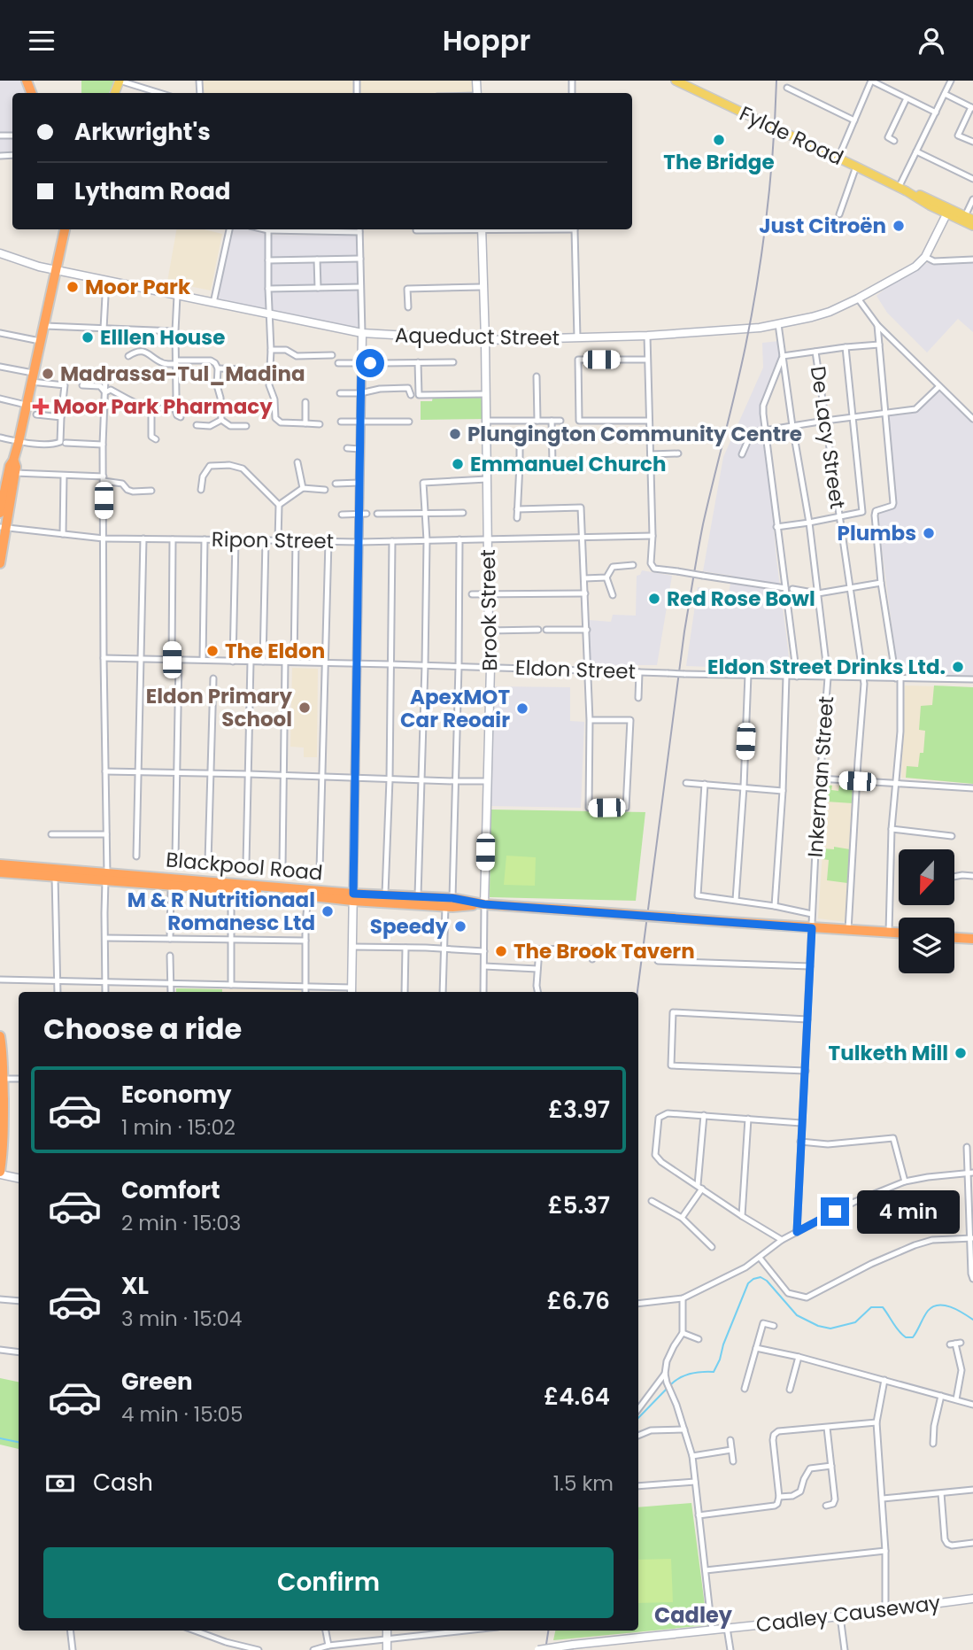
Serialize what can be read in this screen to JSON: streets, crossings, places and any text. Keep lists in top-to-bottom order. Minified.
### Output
{"streets":{"highway":["Blackpool Road"],"main road":["Fylde Road"],"street":["Aqueduct Street","De Lacy Street","Ripon Street","Brook Street","Eldon Street","Inkerman Street","Cadley Causeway"]},"crossings":[["Fylde Road","Aqueduct Street"],["Aqueduct Street","Brook Street"],["Aqueduct Street","Inkerman Street"],["De Lacy Street","Eldon Street"],["De Lacy Street","Blackpool Road"],["Ripon Street","Brook Street"],["Brook Street","Eldon Street"],["Brook Street","Blackpool Road"],["Eldon Street","Inkerman Street"],["Inkerman Street","Blackpool Road"]],"districts":["Cadley"],"places":{"other":["The Bridge","Just Citroën","Moor Park","Elllen House","Madrassa-Tul_Madina","Plungington Community Centre","Emmanuel Church","Plumbs","Red Rose Bowl","The Eldon","Eldon Street Drinks Ltd.","Eldon Primary School","ApexMOT Car Reoair","M & R Nutritionaal Romanesc Ltd","Speedy","The Brook Tavern","Tulketh Mill"],"health":["Moor Park Pharmacy"]},"north":"bottom","page":{"header":"Hoppr","banner":["Arkwright's","Lytham Road"],"heading":"Choose a ride","list":[{"name":"Economy","note":"1 min · 15:02","value":"£3.97"},{"name":"Comfort","note":"2 min · 15:03","value":"£5.37"},{"name":"XL","note":"3 min · 15:04","value":"£6.76"},{"name":"Green","note":"4 min · 15:05","value":"£4.64"}],"bubble":"4 min","pay":["Cash","1.5 km"],"buttons":"Confirm"}}
